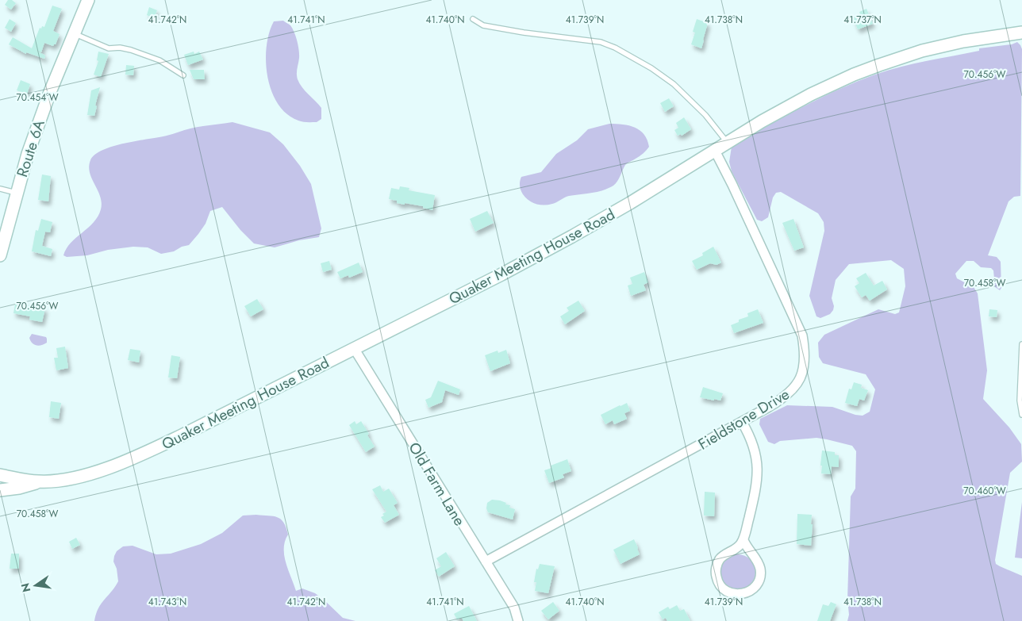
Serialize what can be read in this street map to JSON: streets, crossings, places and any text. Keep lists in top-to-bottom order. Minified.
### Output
{"streets":{"main road":["Route 6A","Quaker Meeting House Road"],"street":["Fieldstone Drive","Old Farm Lane"]},"crossings":[["Quaker Meeting House Road","Fieldstone Drive"],["Quaker Meeting House Road","Old Farm Lane"],["Fieldstone Drive","Old Farm Lane"]],"north":"left","coordinates":["41.742°N","41.741°N","41.740°N","41.739°N","41.738°N","41.737°N","70.456°W","70.454°W","70.458°W","70.460°W","41.743°N"]}
